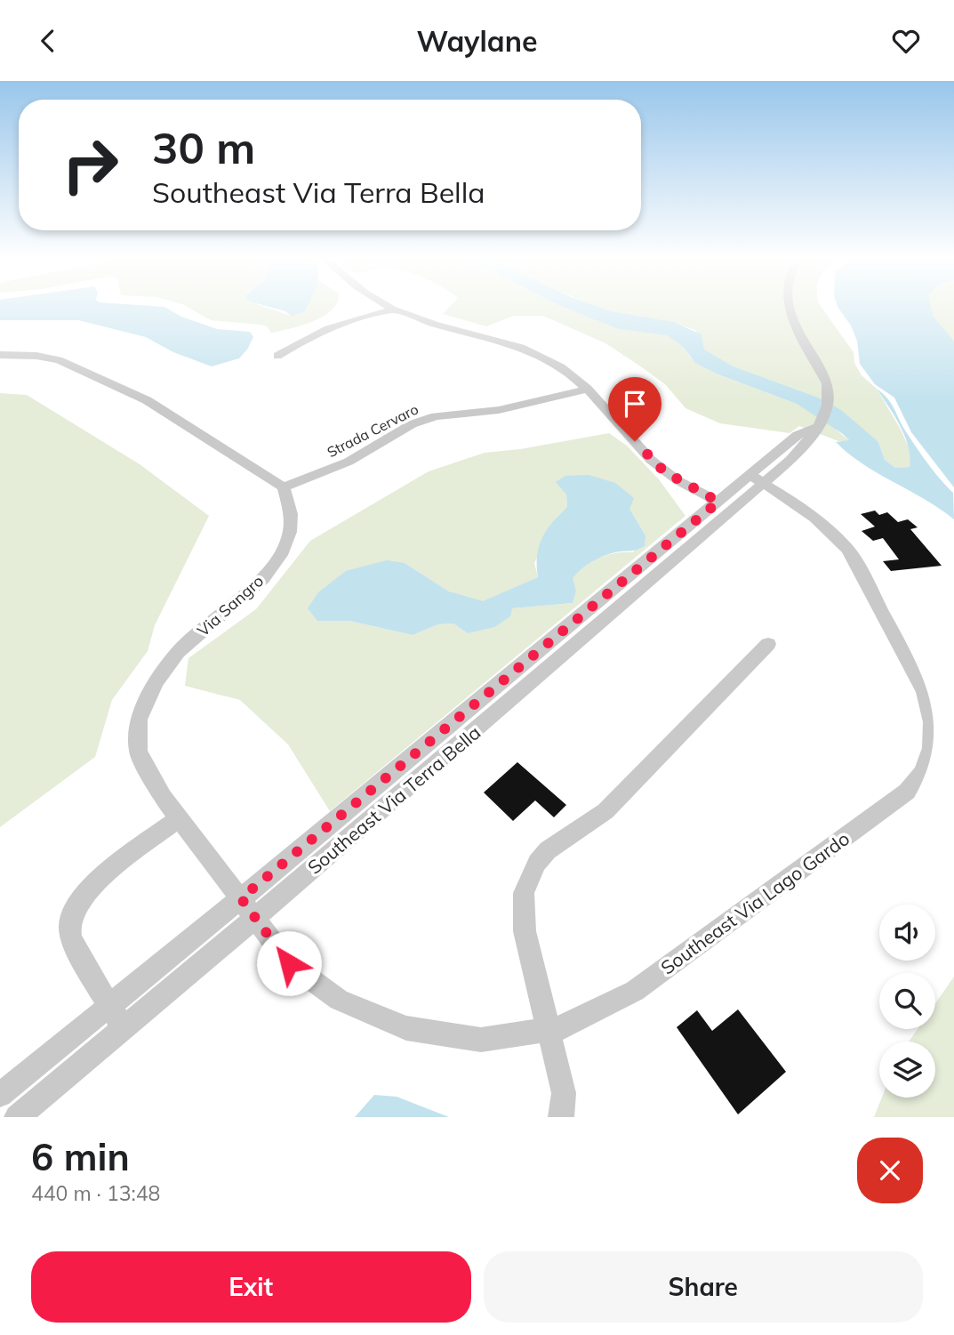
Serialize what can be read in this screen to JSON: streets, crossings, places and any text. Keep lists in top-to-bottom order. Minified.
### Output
{"streets":{"street":["Strada Cervaro","Via Sangro","Southeast Via Terra Bella","Southeast Via Lago Gardo"]},"crossings":[["Strada Cervaro","Via Sangro"],["Via Sangro","Southeast Via Terra Bella"],["Via Sangro","Southeast Via Lago Gardo"],["Southeast Via Terra Bella","Southeast Via Lago Gardo"]],"page":{"header":"Waylane","turn":["30 m","Southeast Via Terra Bella"],"heading":["6 min","440 m · 13:48"],"buttons":["Exit","Share"]}}
